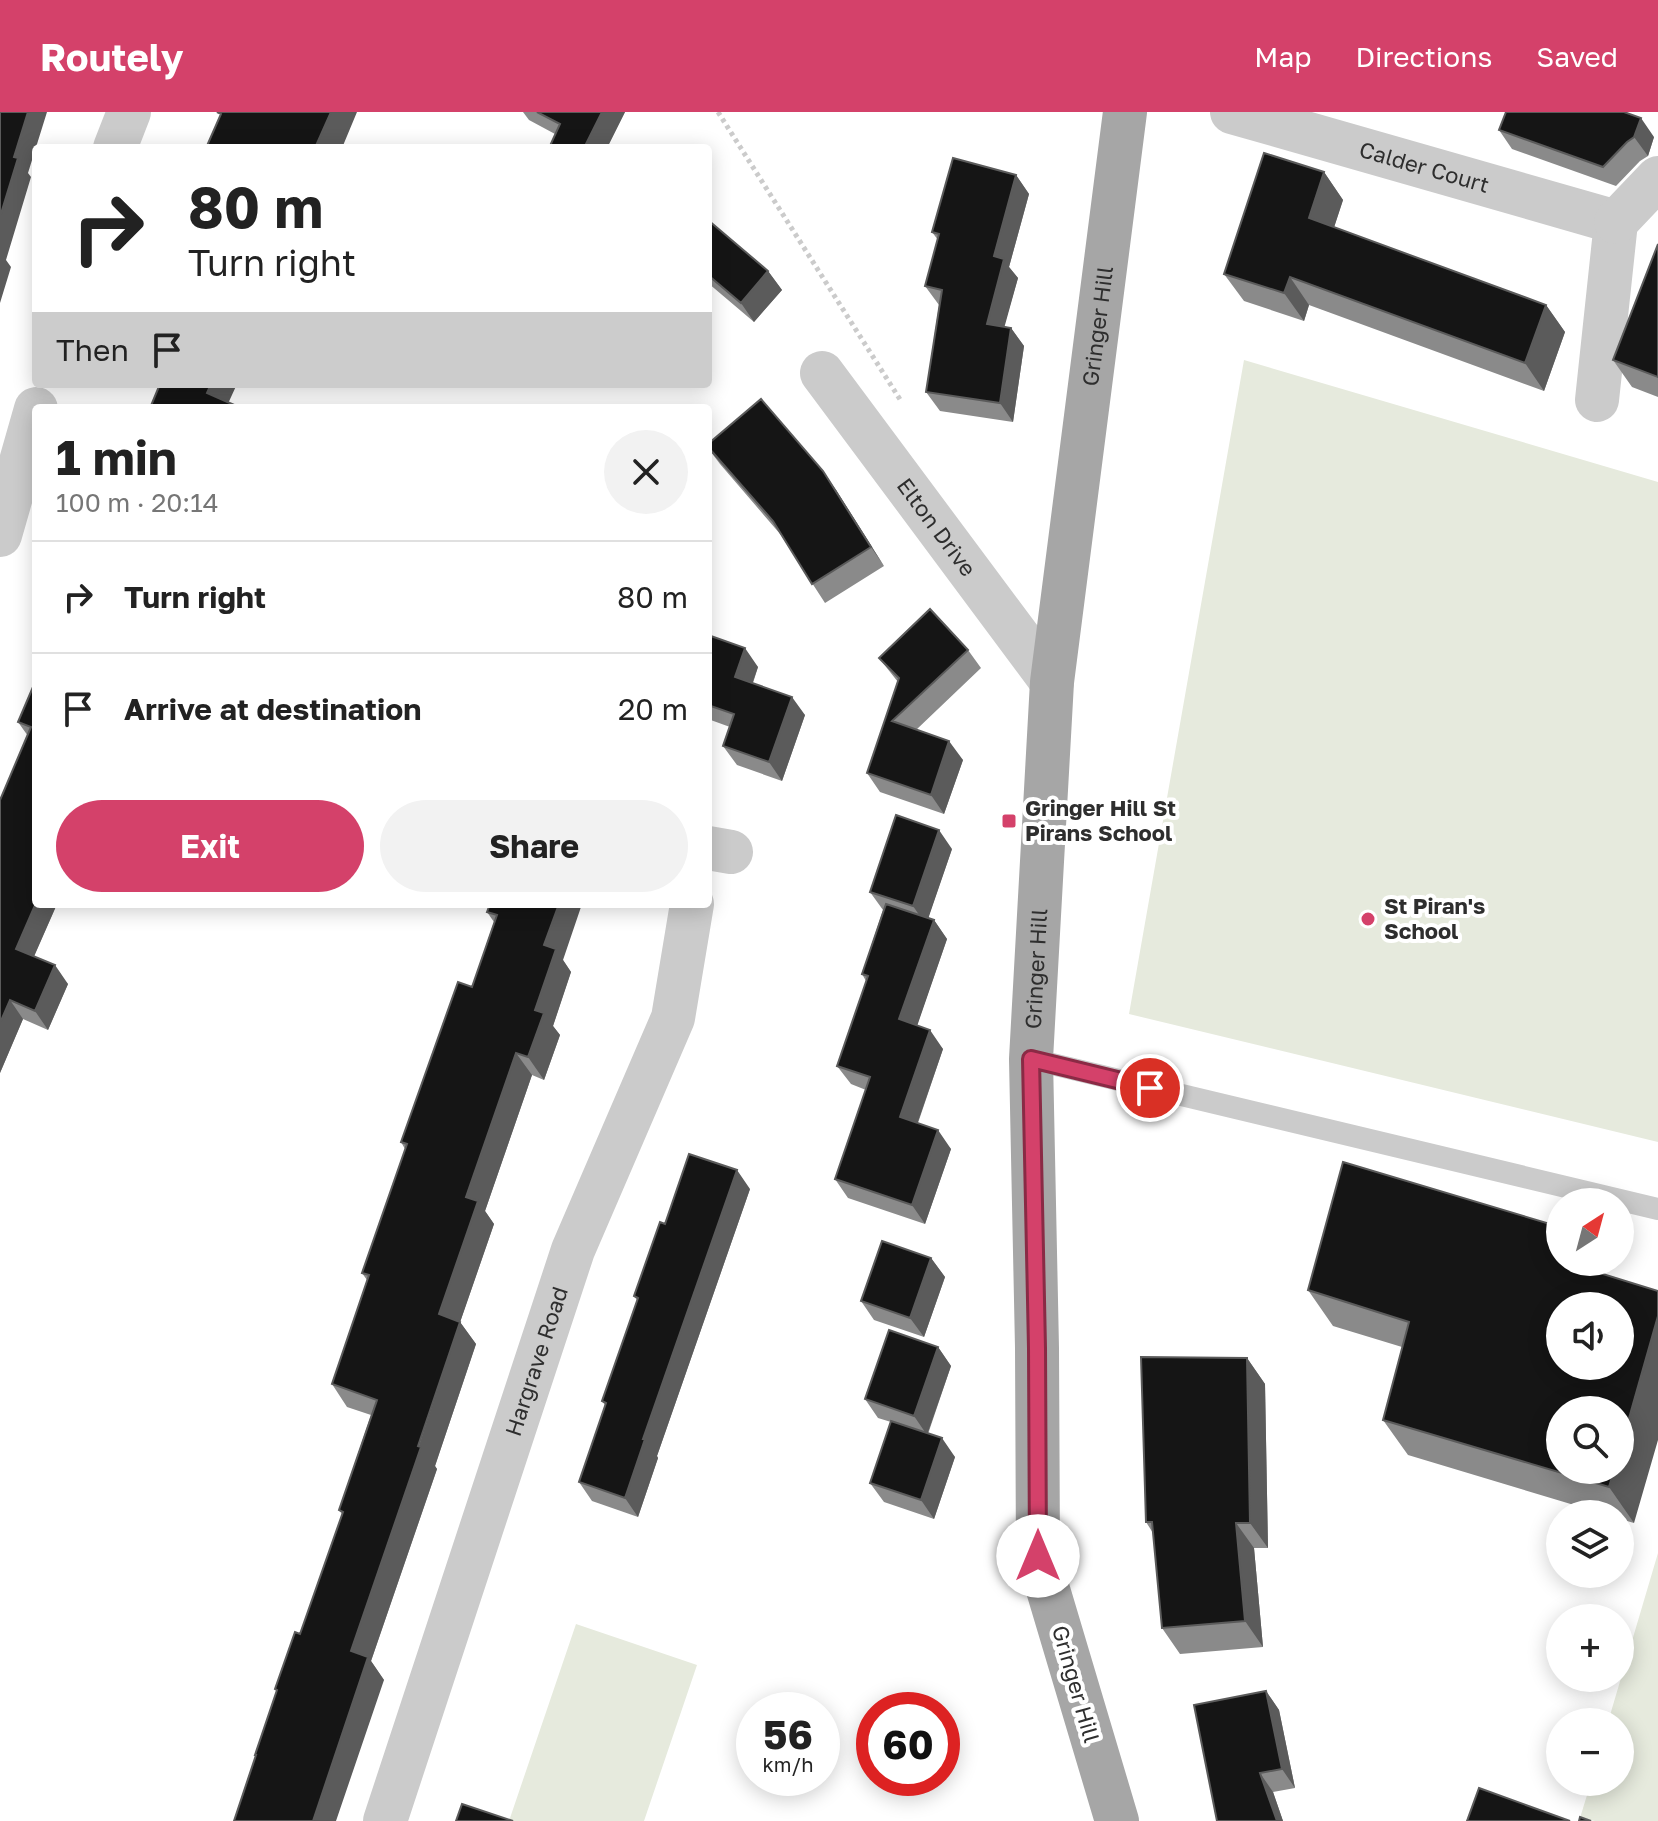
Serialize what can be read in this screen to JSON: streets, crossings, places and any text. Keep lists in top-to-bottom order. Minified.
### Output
{"streets":{"main road":["Gringer Hill"],"street":["Calder Court","Elton Drive","Hargrave Road"]},"crossings":[["Gringer Hill","Elton Drive"]],"places":{"transit":["Gringer Hill St Pirans School"],"other":["St Piran's School"]},"north":"top right","page":{"header":"Routely","nav":["Map","Directions","Saved"],"turn":["80 m","Turn right"],"then":"Then","heading":["1 min","100 m · 20:14"],"list":[{"name":"Turn right","value":"80 m"},{"name":"Arrive at destination","value":"20 m"}],"buttons":["Exit","Share"],"map_buttons":["+","−"],"speed":"56 km/h","limit":"60"}}
